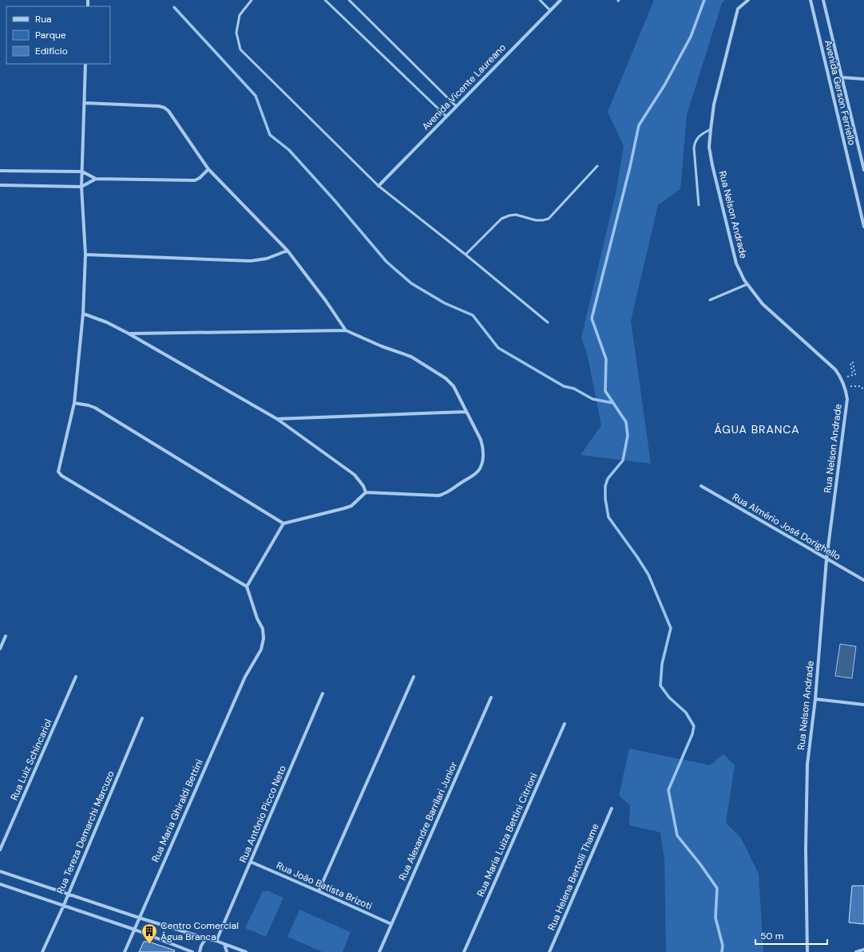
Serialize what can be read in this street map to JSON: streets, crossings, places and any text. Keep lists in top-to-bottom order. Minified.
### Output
{"streets":{"street":["Avenida Vicente Laureano","Avenida Gerson Ferriello","Rua Nelson Andrade","Rua Almério José Dorighello","Rua Luiz Schincariol","Rua Maria Ghiraldi Bettini","Rua Antônio Picco Neto","Rua Alexandre Barrilari Junior","Rua Tereza Demarchi Marcuzo","Rua Maria Luiza Bettini Citrioni","Rua Helena Bertolli Thame","Rua João Batista Brizoti"]},"crossings":[["Rua Nelson Andrade","Rua Almério José Dorighello"],["Rua Antônio Picco Neto","Rua João Batista Brizoti"],["Rua Alexandre Barrilari Junior","Rua João Batista Brizoti"]],"districts":["ÁGUA BRANCA"],"places":{"building":["Centro Comercial Água Branca"]},"legend":["Rua","Parque","Edifício"],"scale_bar":"50 m"}
